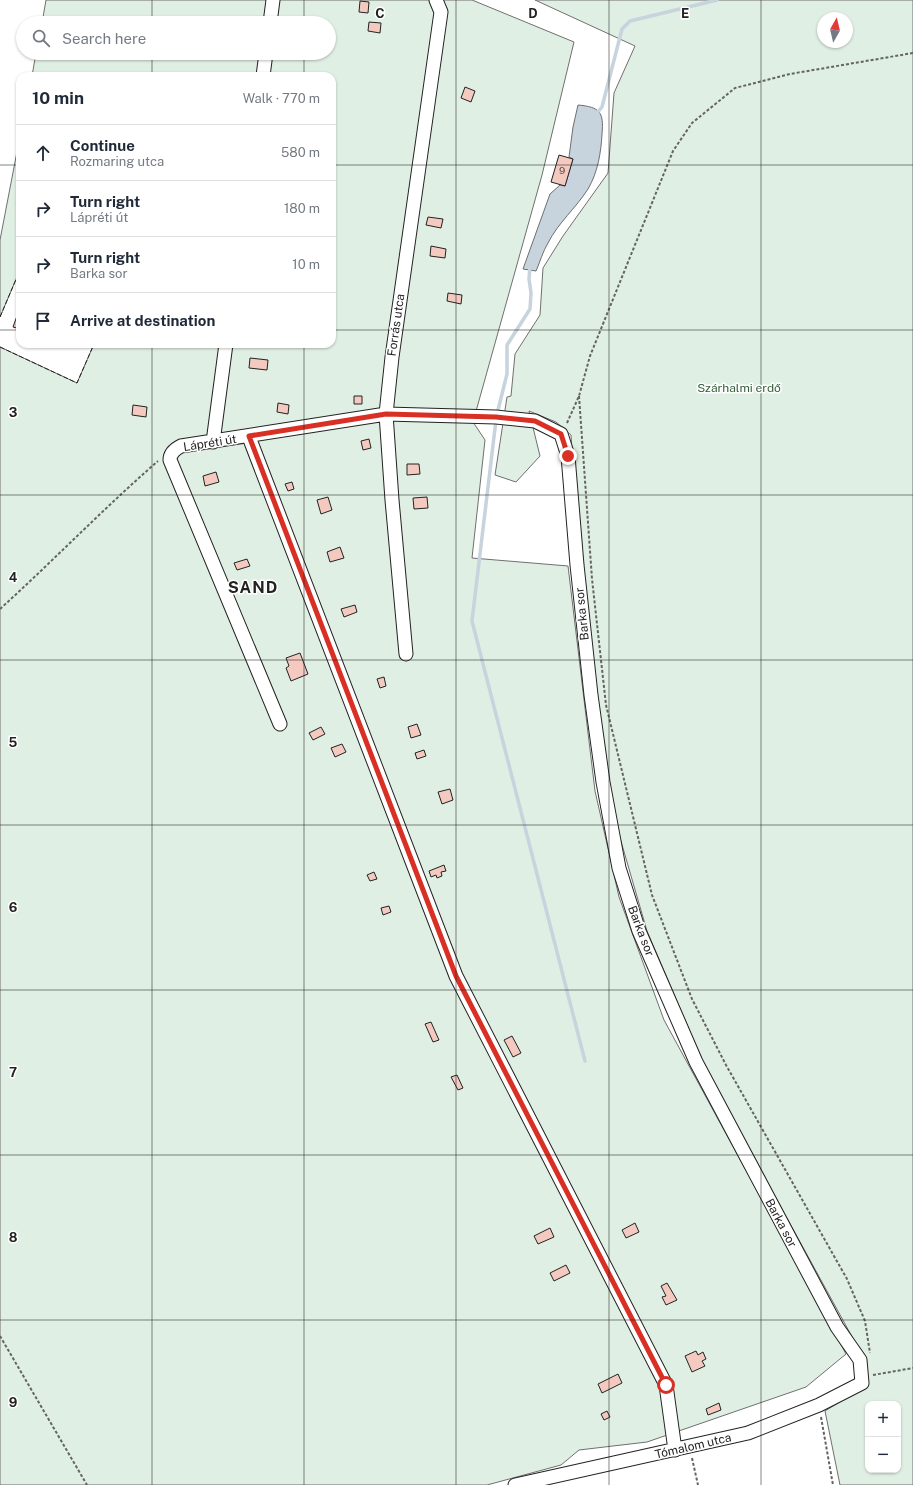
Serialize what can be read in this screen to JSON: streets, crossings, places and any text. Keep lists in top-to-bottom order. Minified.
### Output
{"streets":{"street":["Forrás utca","Lápréti út","Barka sor","Tómalom utca"]},"crossings":[["Forrás utca","Lápréti út"],["Lápréti út","Barka sor"],["Barka sor","Tómalom utca"]],"districts":["SAND"],"parks":["Szárhalmi erdő"],"house_numbers":["9"],"north":"top","page":{"search":"Search here","heading":["10 min","Walk · 770 m"],"list":[["Continue","Rozmaring utca","580 m"],["Turn right","Lápréti út","180 m"],["Turn right","Barka sor","10 m"],"Arrive at destination"],"map_buttons":["+","−"]},"grid":{"columns":["C","D","E"],"rows":["3","4","5","6","7","8","9"]}}
